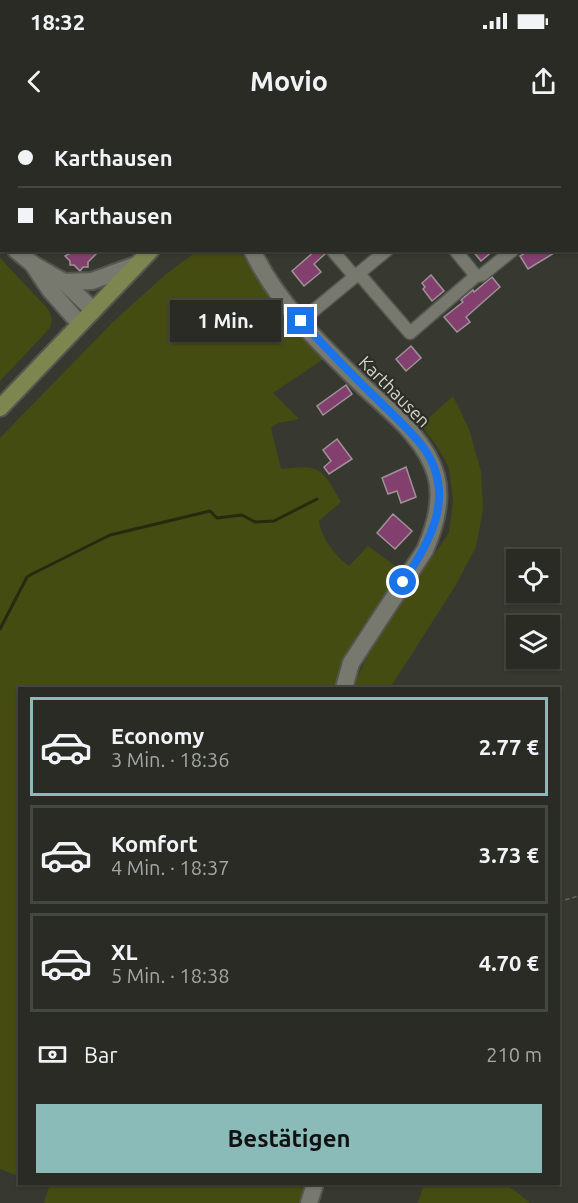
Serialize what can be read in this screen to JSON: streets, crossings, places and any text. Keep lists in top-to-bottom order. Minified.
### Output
{"streets":{"main road":["Karthausen"]},"page":{"status":"18:32","header":"Movio","banner":["Karthausen","Karthausen"],"bubble":"1 Min.","list":[{"name":"Economy","note":"3 Min. · 18:36","value":"2.77 €"},{"name":"Komfort","note":"4 Min. · 18:37","value":"3.73 €"},{"name":"XL","note":"5 Min. · 18:38","value":"4.70 €"}],"pay":["Bar","210 m"],"buttons":"Bestätigen"}}
